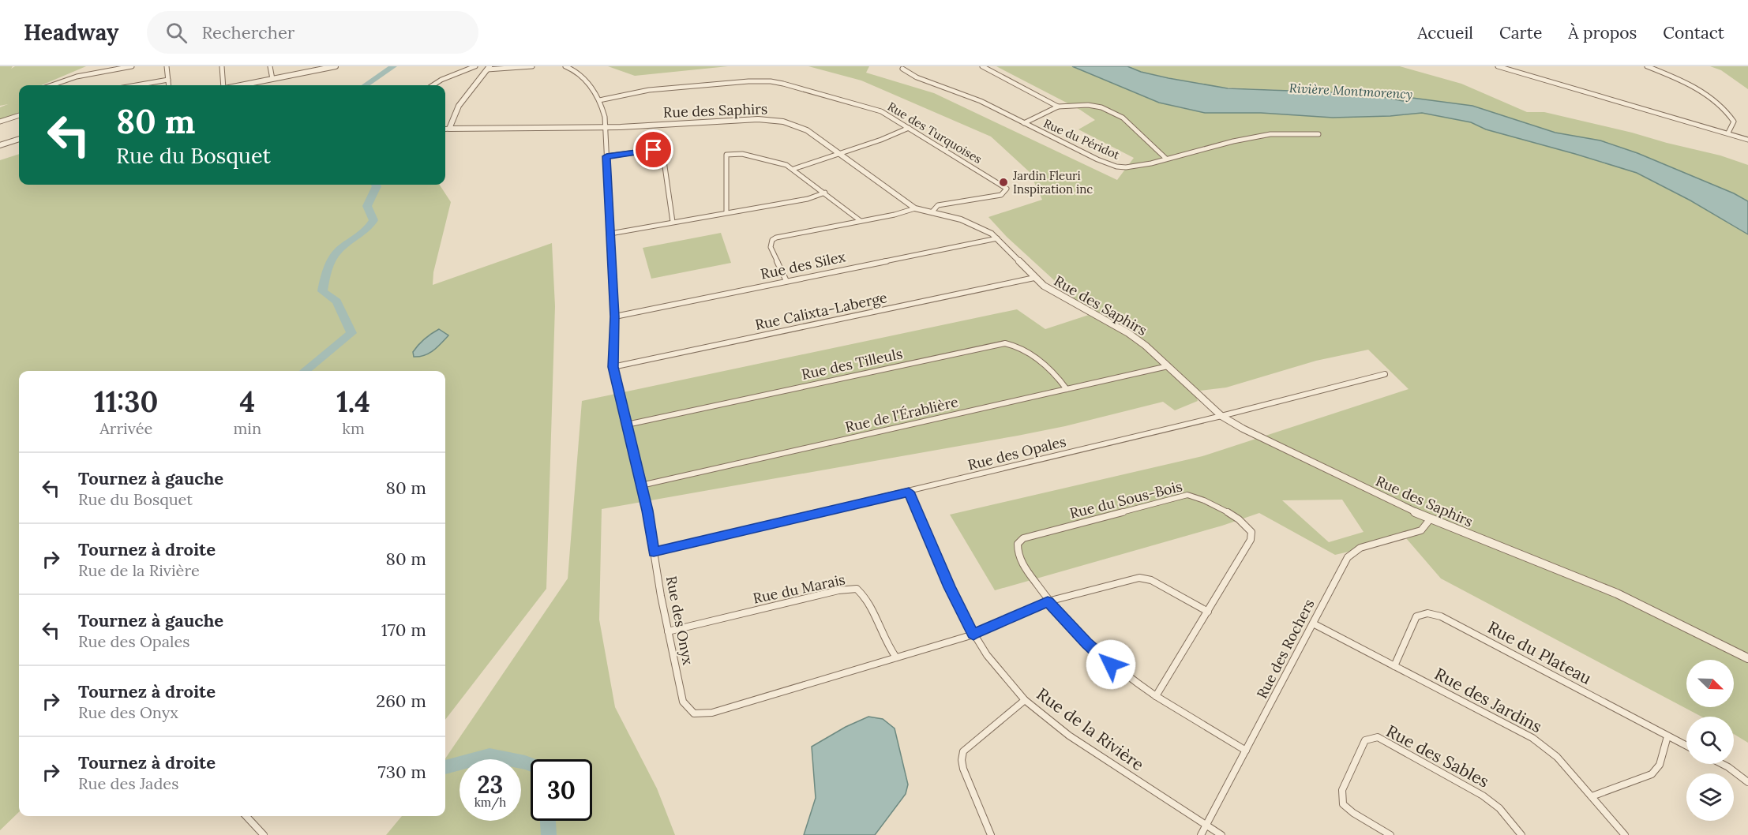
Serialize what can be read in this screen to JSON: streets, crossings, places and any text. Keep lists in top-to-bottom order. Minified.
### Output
{"streets":{"street":["Rue des Saphirs","Rue des Turquoises","Rue du Péridot","Rue des Silex","Rue Calixta-Laberge","Rue des Tilleuls","Rue de l'Érablière","Rue des Opales","Rue du Sous-Bois","Rue du Marais","Rue des Onyx","Rue des Rochers","Rue du Plateau","Rue des Jardins","Rue de la Rivière","Rue des Sables"]},"crossings":[["Rue des Saphirs","Rue des Turquoises"],["Rue des Saphirs","Rue des Silex"],["Rue des Saphirs","Rue Calixta-Laberge"],["Rue des Saphirs","Rue de l'Érablière"],["Rue des Saphirs","Rue des Opales"],["Rue des Saphirs","Rue des Onyx"],["Rue des Saphirs","Rue des Rochers"],["Rue des Turquoises","Rue des Onyx"],["Rue des Silex","Rue des Onyx"],["Rue Calixta-Laberge","Rue des Onyx"],["Rue des Tilleuls","Rue de l'Érablière"],["Rue des Tilleuls","Rue des Onyx"],["Rue de l'Érablière","Rue des Onyx"],["Rue des Opales","Rue des Onyx"],["Rue des Opales","Rue de la Rivière"],["Rue du Sous-Bois","Rue des Onyx"],["Rue du Sous-Bois","Rue des Rochers"],["Rue du Marais","Rue des Onyx"],["Rue des Onyx","Rue de la Rivière"],["Rue des Rochers","Rue des Jardins"],["Rue des Rochers","Rue de la Rivière"],["Rue du Plateau","Rue des Jardins"]],"water":["Rivière Montmorency"],"places":["Jardin Fleuri Inspiration inc"],"north":"bottom right","page":{"header":"Headway","search":"Rechercher","nav":["Accueil","Carte","À propos","Contact"],"turn":["80 m","Rue du Bosquet"],"eta":["11:30","Arrivée","4","min","1.4","km"],"list":[{"name":"Tournez à gauche","note":"Rue du Bosquet","value":"80 m"},{"name":"Tournez à droite","note":"Rue de la Rivière","value":"80 m"},{"name":"Tournez à gauche","note":"Rue des Opales","value":"170 m"},{"name":"Tournez à droite","note":"Rue des Onyx","value":"260 m"},{"name":"Tournez à droite","note":"Rue des Jades","value":"730 m"}],"speed":"23 km/h","limit":"30"}}
